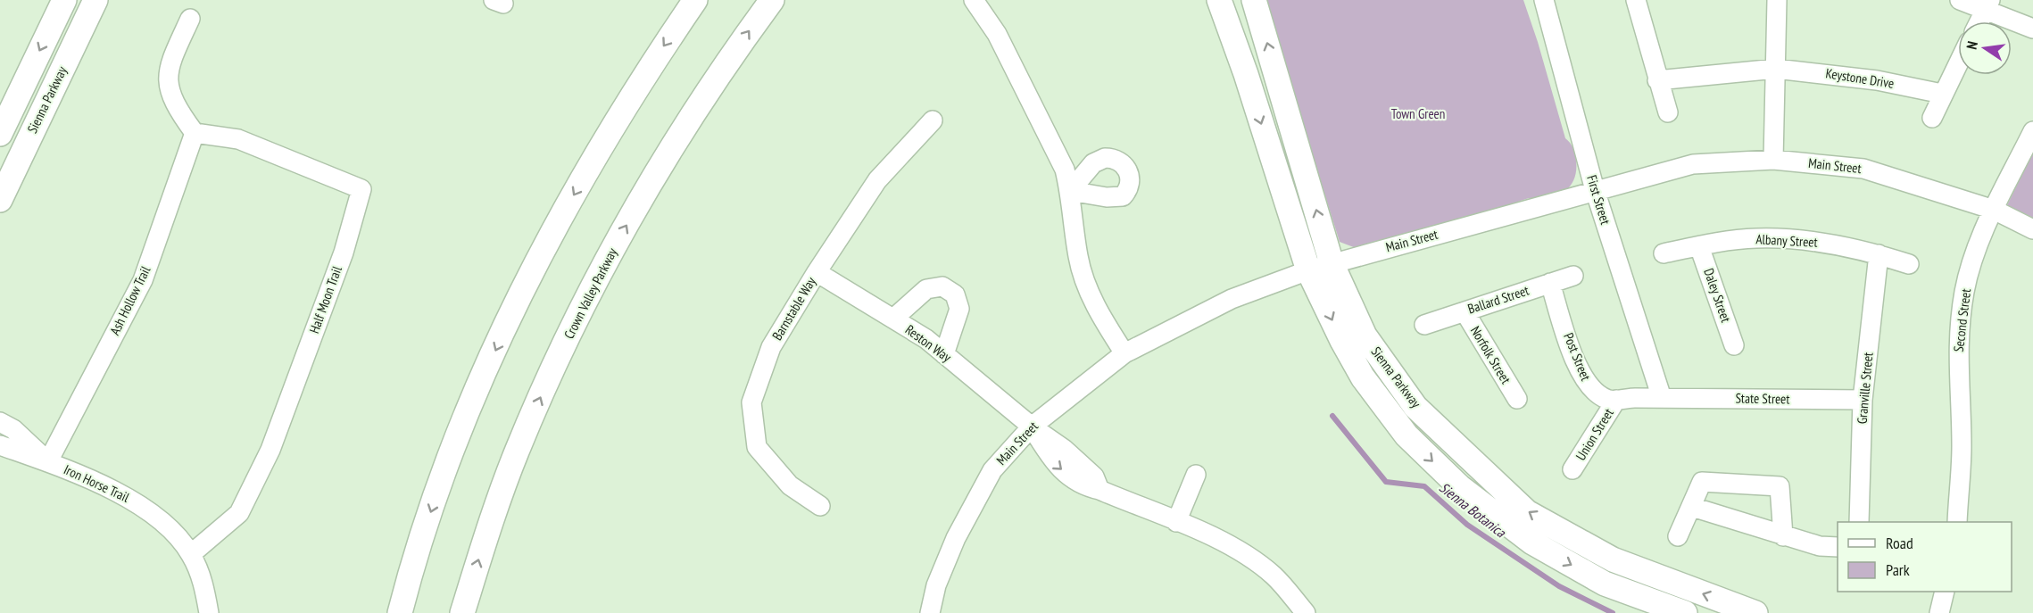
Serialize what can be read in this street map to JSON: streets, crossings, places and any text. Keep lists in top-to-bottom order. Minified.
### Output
{"streets":{"main road":["Sienna Parkway","Crown Valley Parkway"],"street":["Keystone Drive","Main Street","First Street","Albany Street","Daley Street","Half Moon Trail","Ballard Street","Ash Hollow Trail","Barnstable Way","Second Street","Reston Way","Norfolk Street","Post Street","Granville Street","State Street","Union Street","Iron Horse Trail"]},"crossings":[["Sienna Parkway","Main Street"],["Main Street","First Street"],["Main Street","Second Street"],["Main Street","Reston Way"],["First Street","Post Street"],["First Street","State Street"],["Albany Street","Daley Street"],["Albany Street","Granville Street"],["Half Moon Trail","Ash Hollow Trail"],["Half Moon Trail","Iron Horse Trail"],["Ballard Street","Norfolk Street"],["Ballard Street","Post Street"],["Ash Hollow Trail","Iron Horse Trail"],["Barnstable Way","Reston Way"],["Post Street","State Street"],["Post Street","Union Street"],["Granville Street","State Street"]],"water":["Sienna Botanica"],"parks":["Town Green"],"legend":["Road","Park"],"north":"left"}
